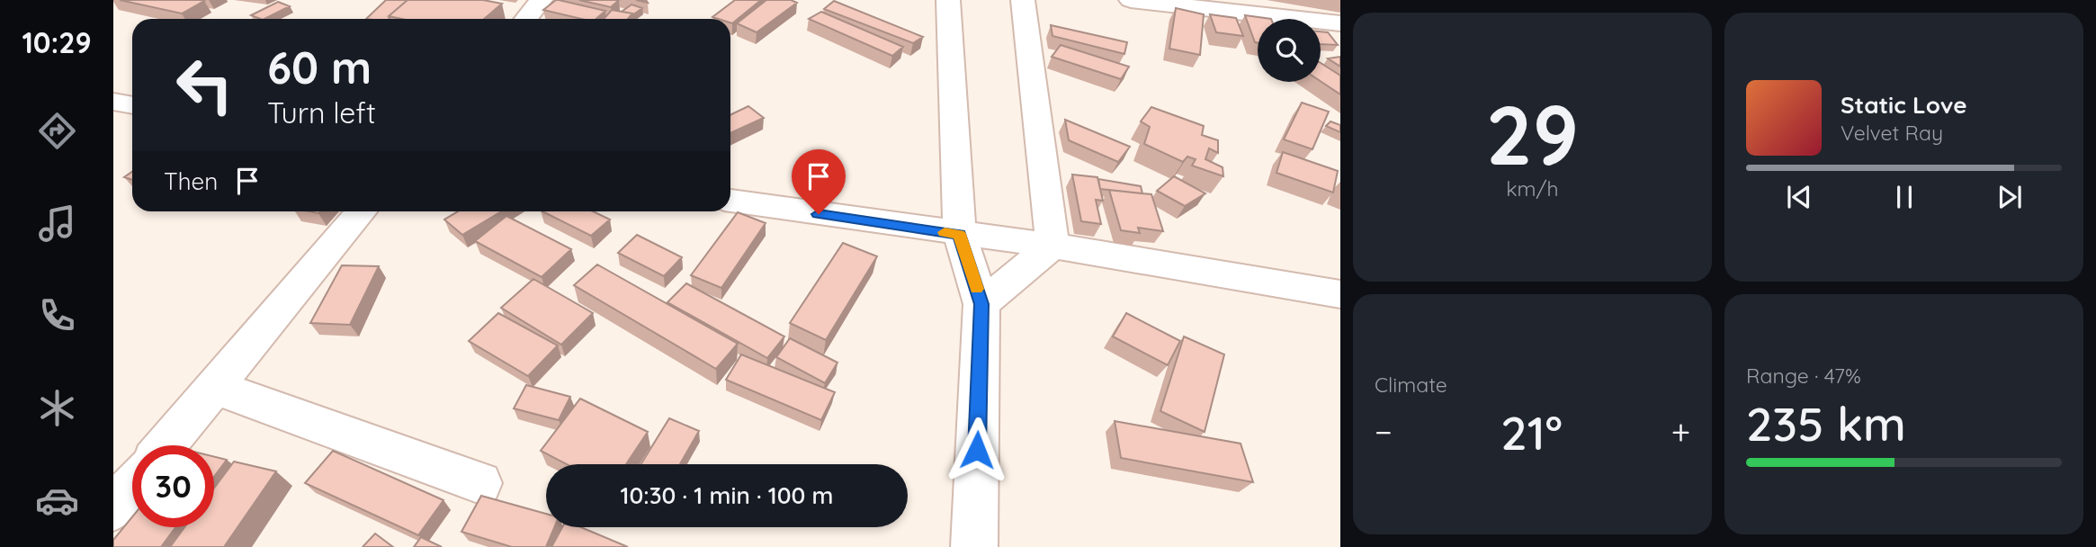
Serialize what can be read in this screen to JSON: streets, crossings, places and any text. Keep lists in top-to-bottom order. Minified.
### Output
{"page":{"tabs":"10:29","tile":[["29","km/h"],"Climate",["Range · 47%","235 km"]],"turn":["60 m","Turn left"],"song":["Static Love","Velvet Ray"],"then":"Then","heat":["−","21°","+"],"limit":"30","trip":"10:30 · 1 min · 100 m"}}
